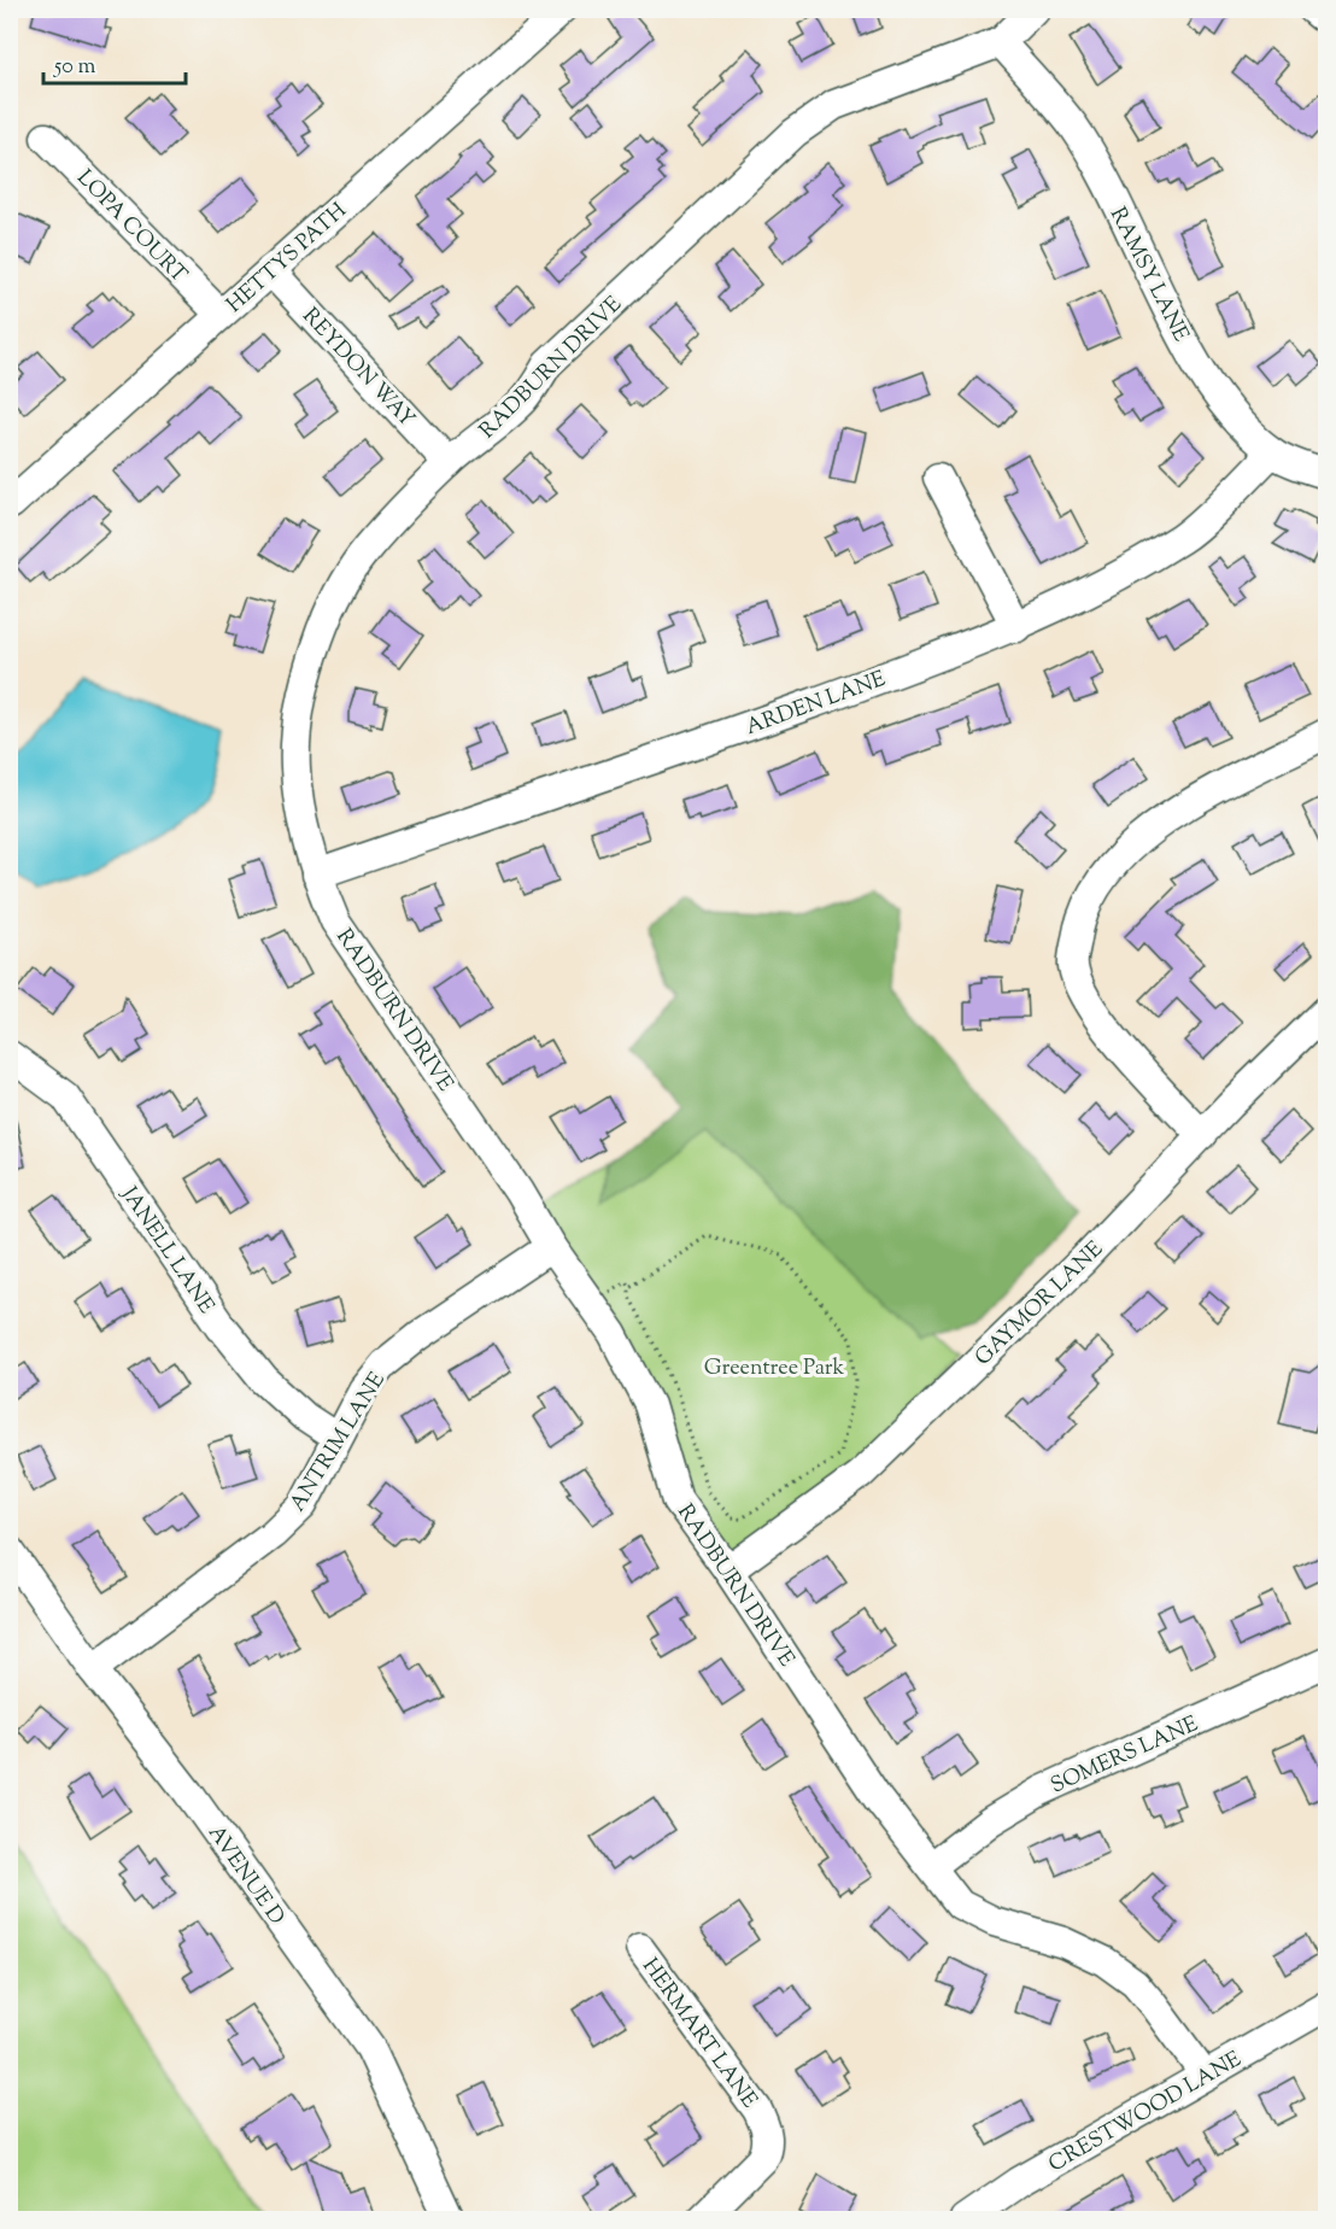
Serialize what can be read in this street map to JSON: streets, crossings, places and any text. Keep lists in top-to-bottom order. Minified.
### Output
{"streets":{"street":["LOPA COURT","HETTYS PATH","RAMSY LANE","REYDON WAY","RADBURN DRIVE","ARDEN LANE","JANELL LANE","GAYMOR LANE","ANTRIM LANE","SOMERS LANE","AVENUE D","HERMART LANE","CRESTWOOD LANE"]},"crossings":[["LOPA COURT","HETTYS PATH"],["HETTYS PATH","REYDON WAY"],["RAMSY LANE","RADBURN DRIVE"],["RAMSY LANE","ARDEN LANE"],["REYDON WAY","RADBURN DRIVE"],["RADBURN DRIVE","ARDEN LANE"],["RADBURN DRIVE","GAYMOR LANE"],["RADBURN DRIVE","ANTRIM LANE"],["RADBURN DRIVE","SOMERS LANE"],["RADBURN DRIVE","CRESTWOOD LANE"],["JANELL LANE","ANTRIM LANE"],["ANTRIM LANE","AVENUE D"]],"parks":["Greentree Park"],"scale_bar":"50 m"}
